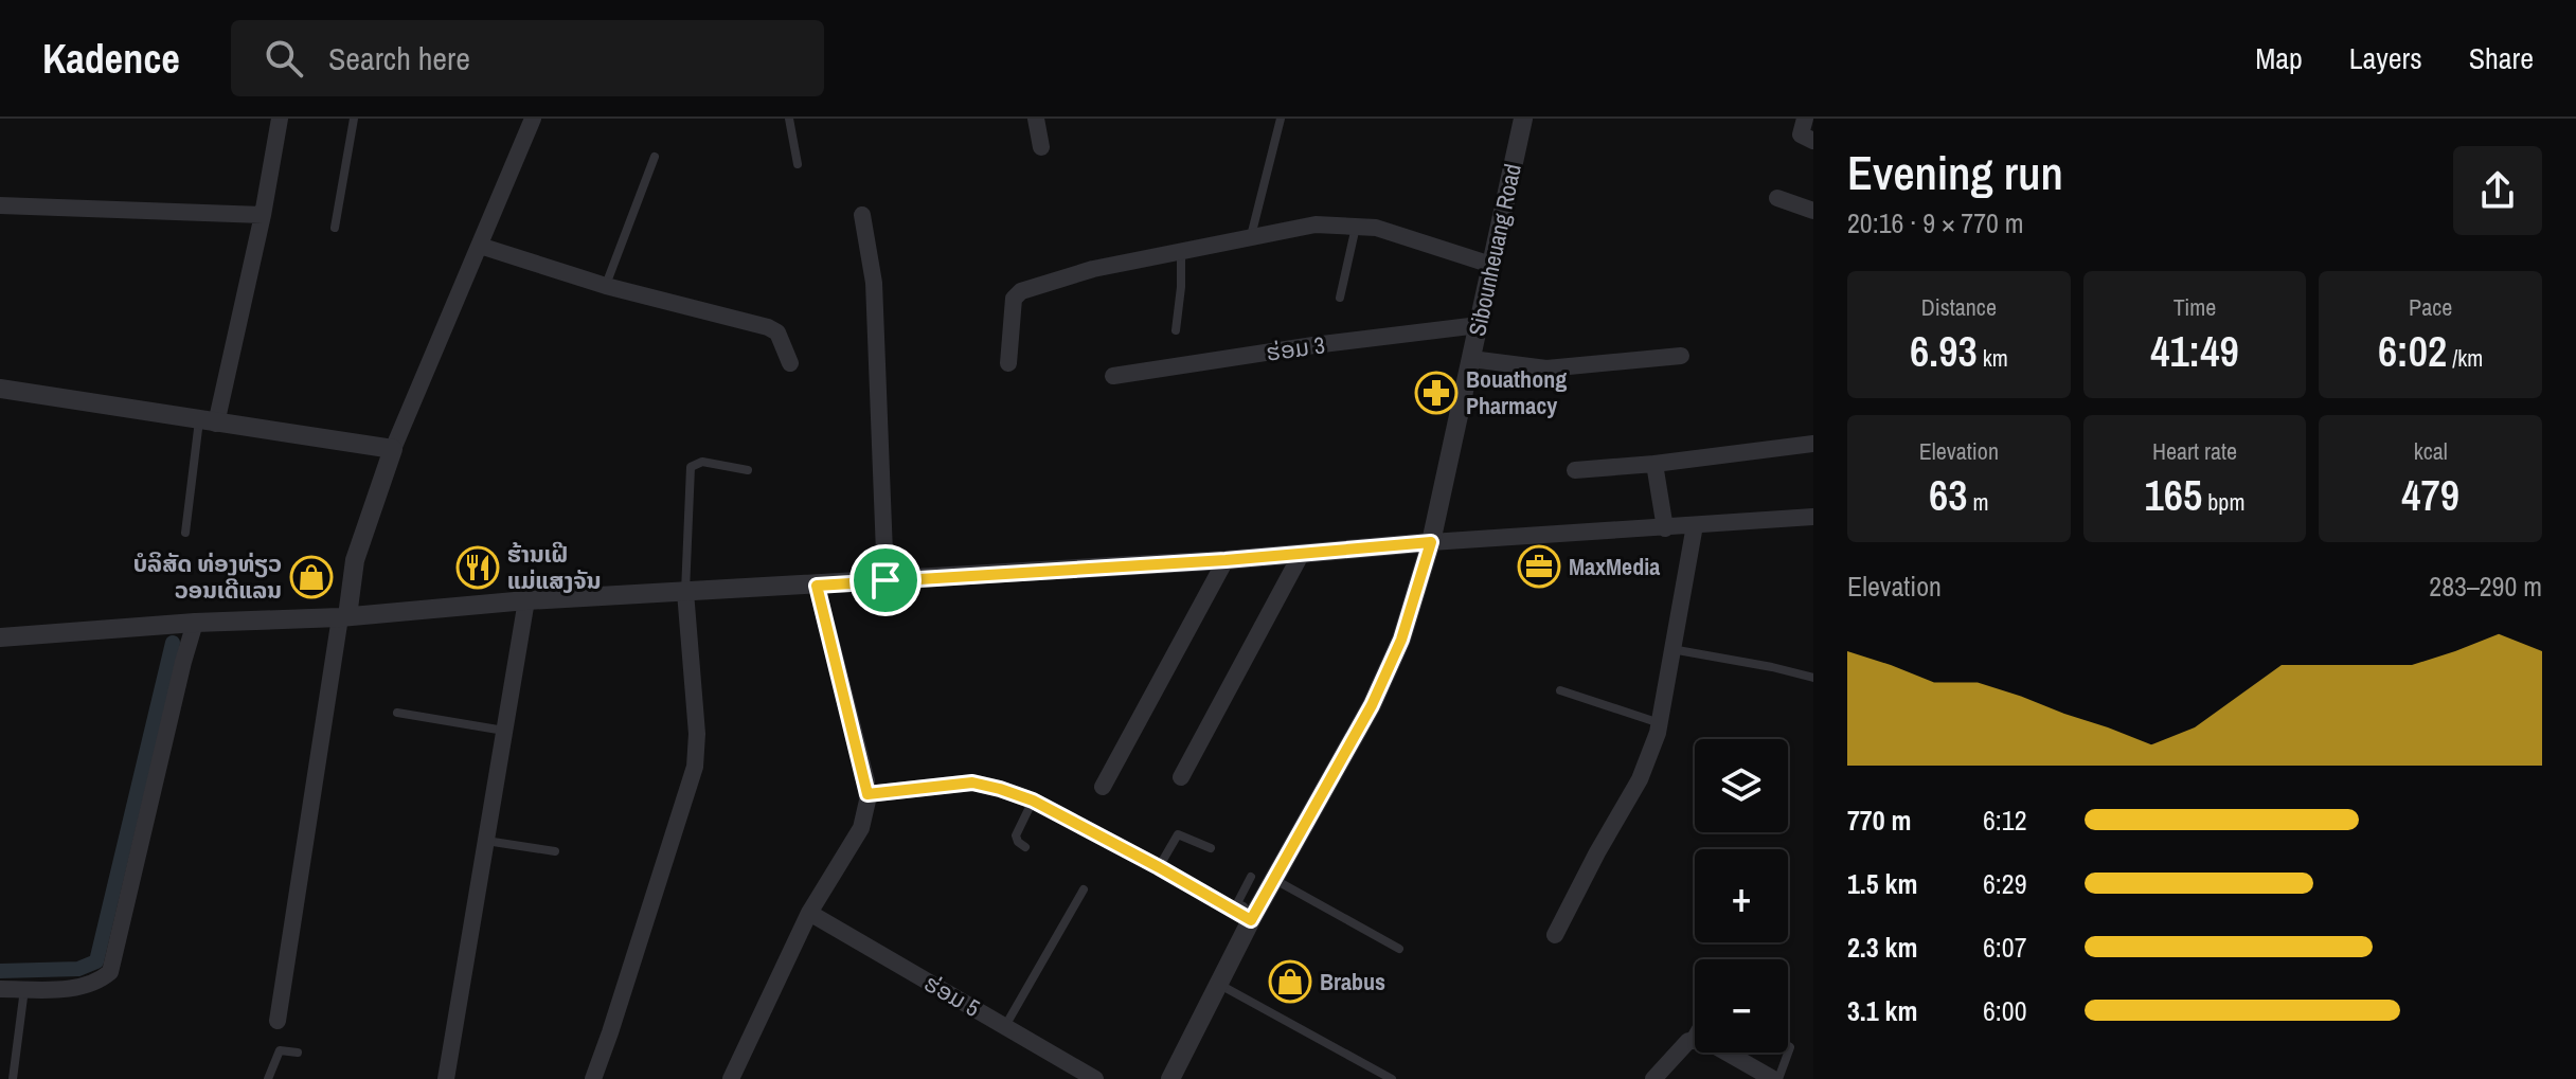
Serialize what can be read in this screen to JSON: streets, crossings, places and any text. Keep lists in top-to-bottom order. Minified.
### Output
{"streets":{"street":["Sibounheuang Road","ຮ່ອມ 3","ຮ່ອມ 5"]},"crossings":[["Sibounheuang Road","ຮ່ອມ 3"]],"places":{"pharmacy":["Bouathong Pharmacy"],"office":["MaxMedia"],"restaurant":["ຮ້ານເຝີ ແມ່ແສງຈັນ"],"shop":["ບໍລິສັດ ທ່ອງທ່ຽວ ວອນເດີແລນ","Brabus"]},"page":{"header":"Kadence","search":"Search here","nav":["Map","Layers","Share"],"heading":["Evening run","20:16 · 9 × 770 m"],"stats":[["Distance","6.93 km"],["Time","41:49"],["Pace","6:02 /km"],["Elevation","63 m"],["Heart rate","165 bpm"],["kcal","479"]],"chart":["Elevation","283–290 m"],"map_buttons":["+","−"],"list":[{"name":"770 m","note":"6:12"},{"name":"1.5 km","note":"6:29"},{"name":"2.3 km","note":"6:07"},{"name":"3.1 km","note":"6:00"}]}}
